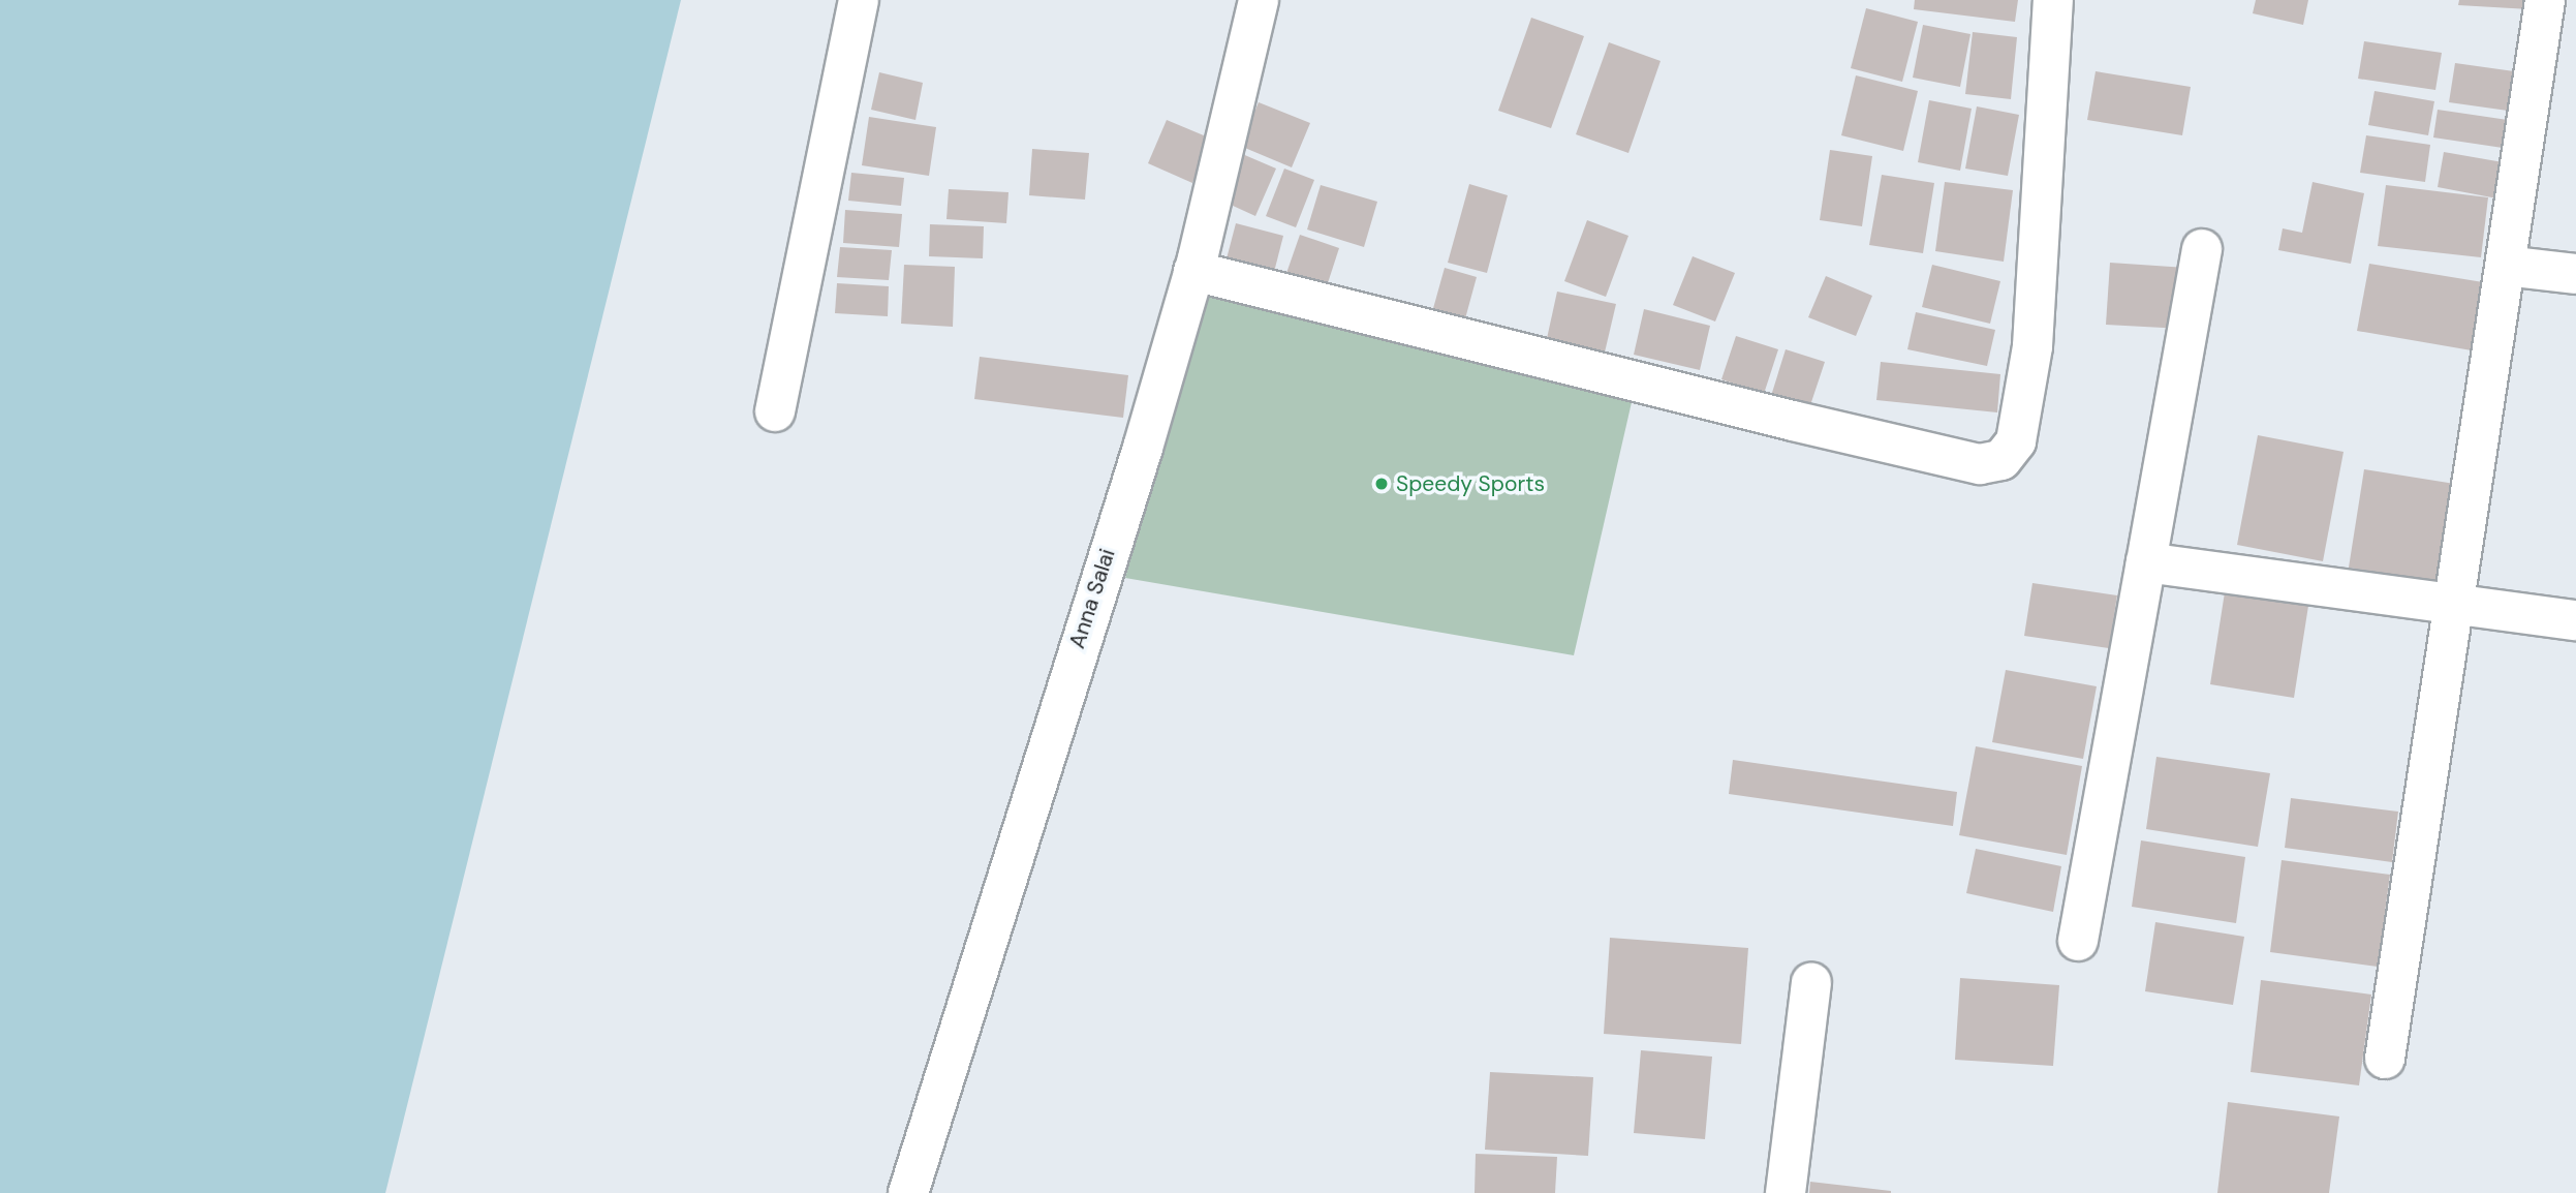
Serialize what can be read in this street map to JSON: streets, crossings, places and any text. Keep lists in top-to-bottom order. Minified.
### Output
{"streets":{"street":["Anna Salai"]},"places":["Speedy Sports"]}
